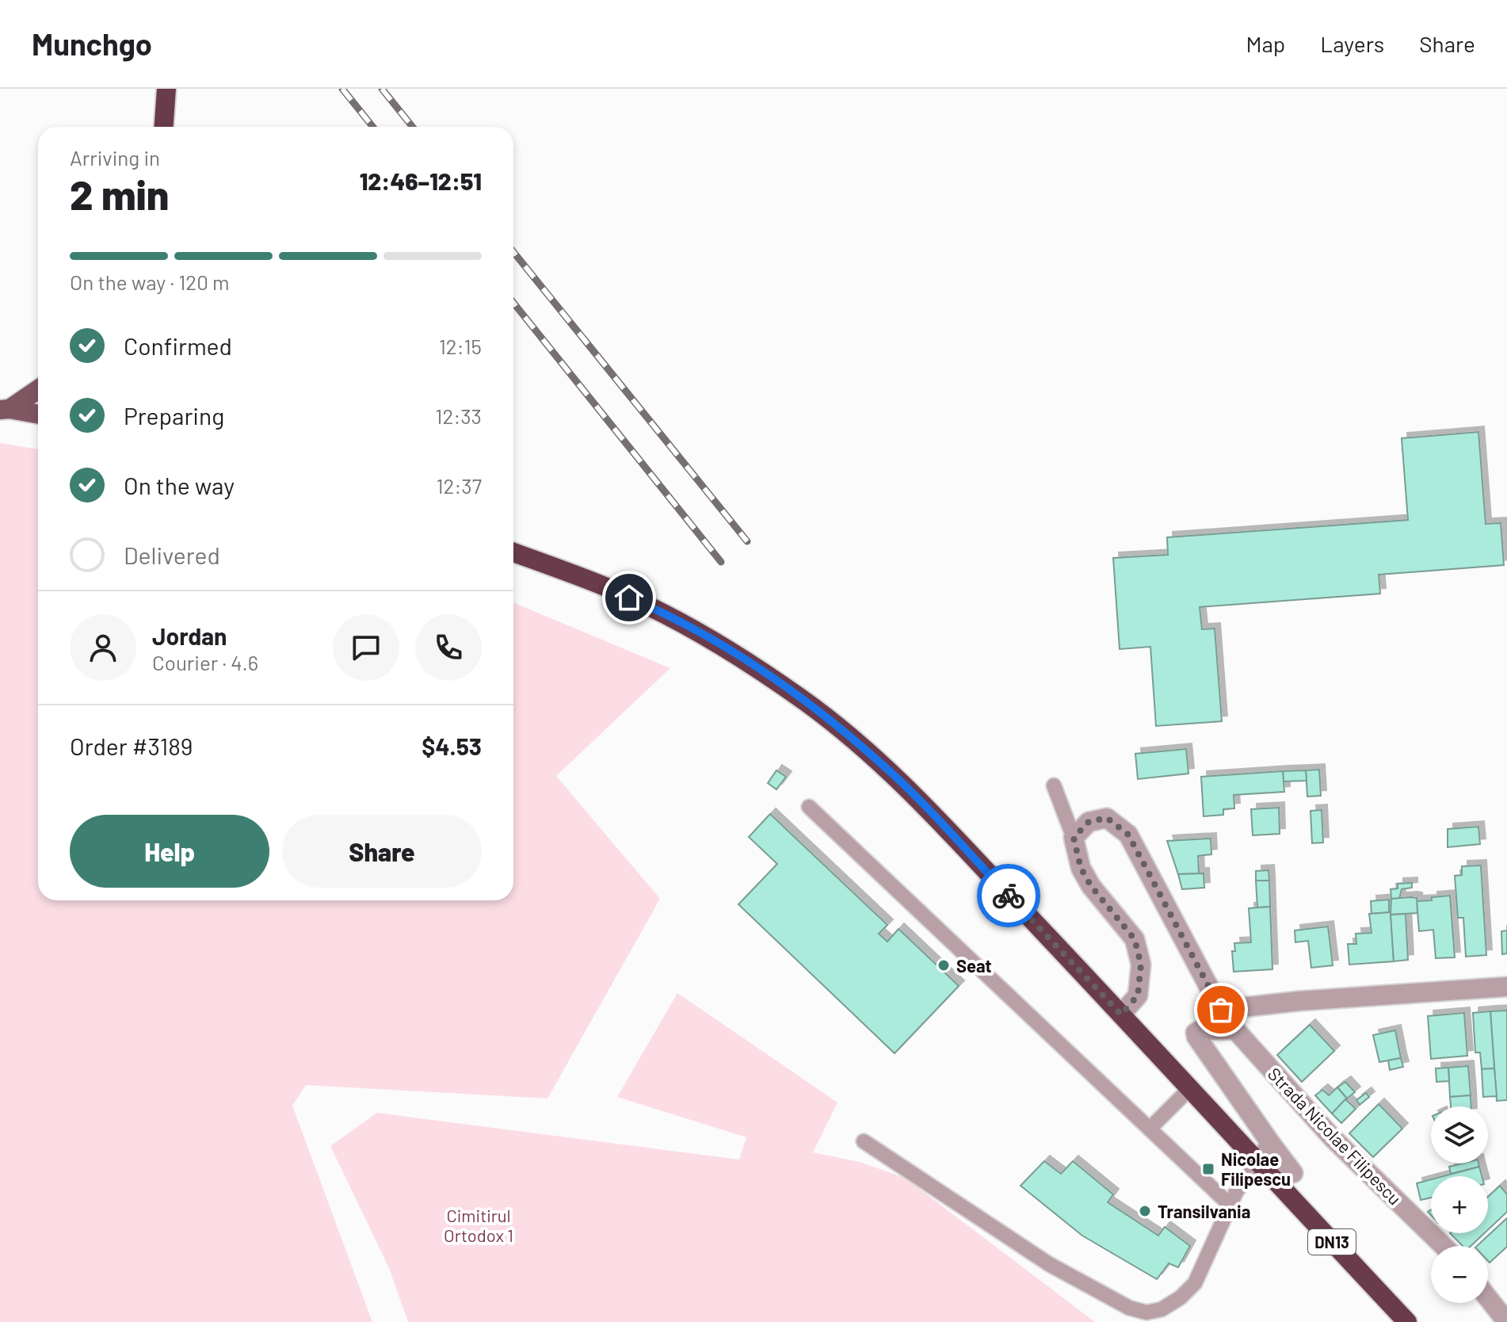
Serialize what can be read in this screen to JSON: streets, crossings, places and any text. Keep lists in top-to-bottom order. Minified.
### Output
{"streets":{"highway":["DN13"],"street":["Strada Nicolae Filipescu"]},"parks":["Cimitirul Ortodox 1"],"places":{"other":["Seat","Transilvania"],"transit":["Nicolae Filipescu"]},"page":{"header":"Munchgo","nav":["Map","Layers","Share"],"heading":["2 min","Arriving in","12:46–12:51"],"panel":["Jordan","Courier · 4.6","Order #3189","$4.53"],"bar":"On the way · 120 m","list":[["Confirmed","12:15"],["Preparing","12:33"],["On the way","12:37"],"Delivered"],"buttons":["Help","Share"],"map_buttons":["+","−"]}}
